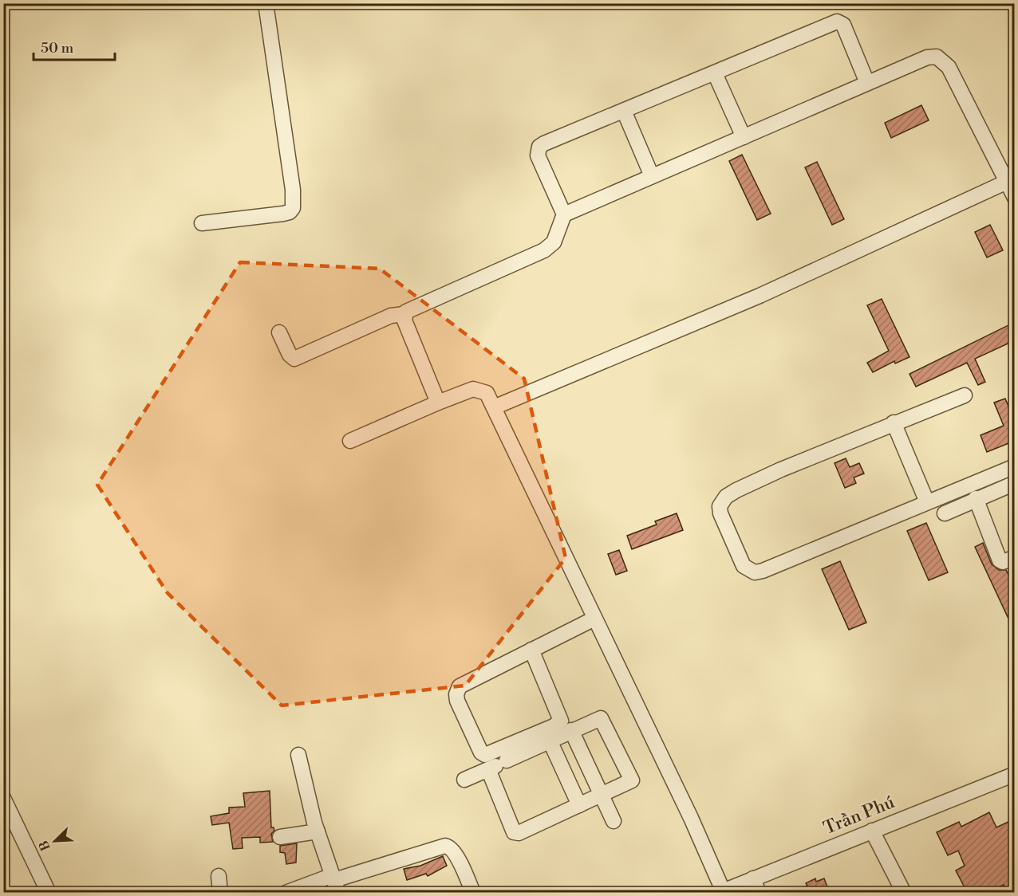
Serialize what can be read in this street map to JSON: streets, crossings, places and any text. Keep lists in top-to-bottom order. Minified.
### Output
{"streets":{"street":["Trần Phú"]},"scale_bar":"50 m","north":"bottom left"}
